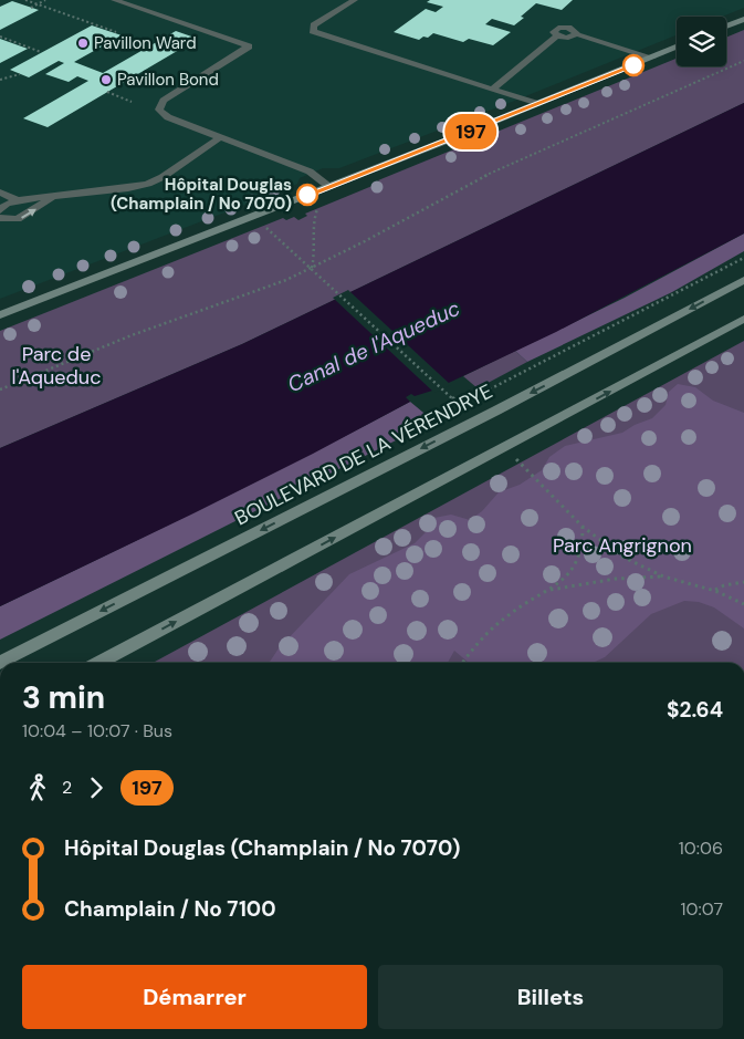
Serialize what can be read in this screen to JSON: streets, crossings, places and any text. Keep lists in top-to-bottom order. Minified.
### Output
{"streets":{"main road":["BOULEVARD DE LA VÉRENDRYE"]},"one_way":["BOULEVARD DE LA VÉRENDRYE"],"water":["Canal de l'Aqueduc"],"parks":["Parc de l'Aqueduc","Parc Angrignon"],"places":["Pavillon Ward","Pavillon Bond","Hôpital Douglas (Champlain / No 7070)"],"lines":["bus line 197"],"page":{"on_map":"197","heading":["3 min","10:04 – 10:07 · Bus","$2.64"],"legs":["2","197"],"list":[{"name":"Hôpital Douglas (Champlain / No 7070)","value":"10:06"},{"name":"Champlain / No 7100","value":"10:07"}],"buttons":["Démarrer","Billets"]}}
